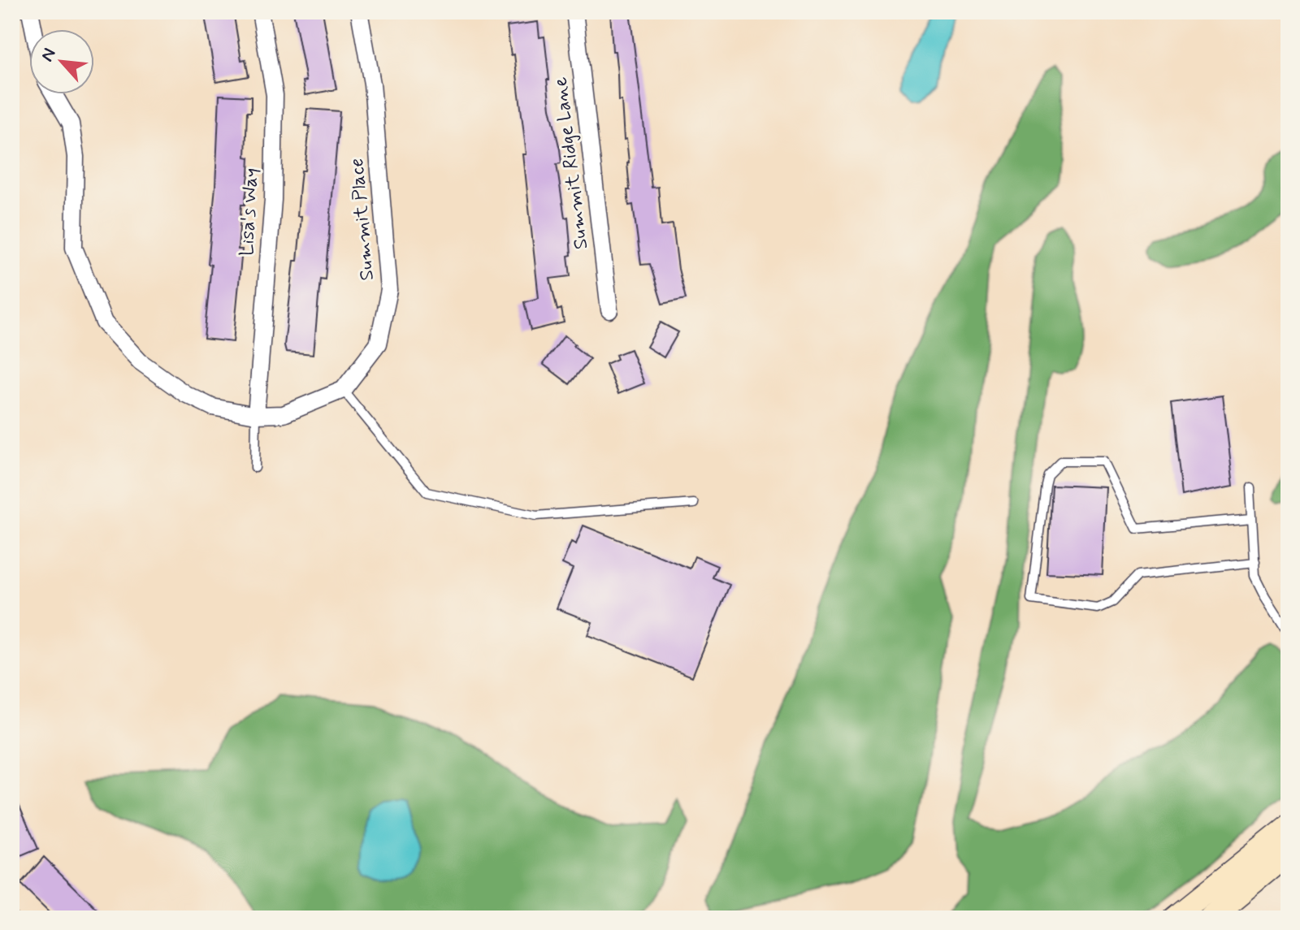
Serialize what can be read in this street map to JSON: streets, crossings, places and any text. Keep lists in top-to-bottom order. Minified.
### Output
{"streets":{"street":["Summit Ridge Lane","Lisa's Way","Summit Place"]},"north":"top left"}
